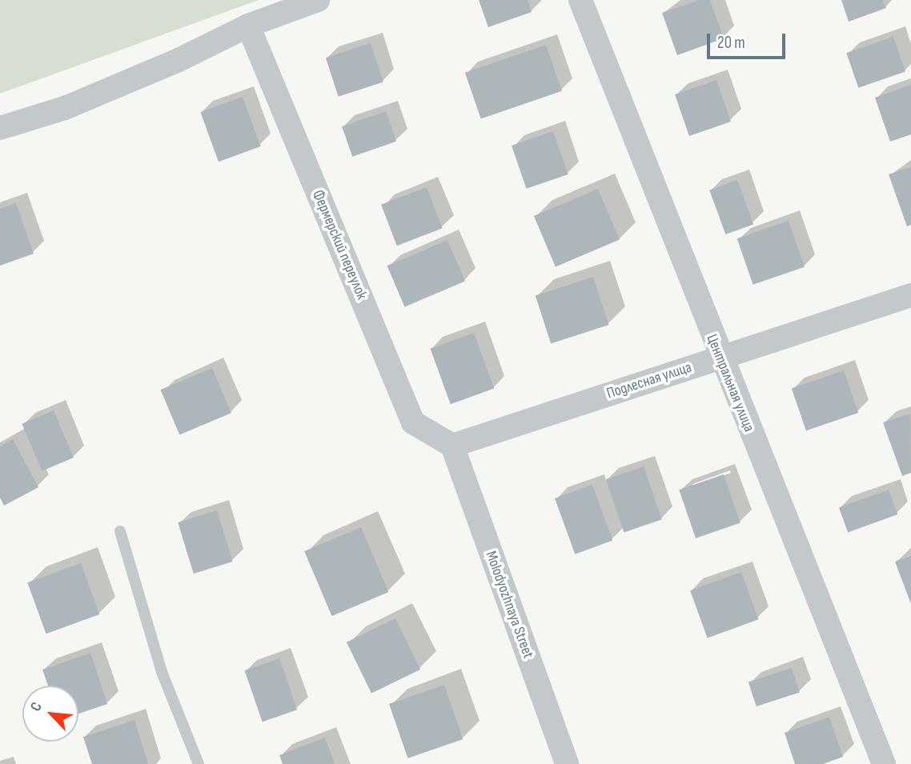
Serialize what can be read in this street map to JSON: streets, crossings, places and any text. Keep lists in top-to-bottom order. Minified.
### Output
{"streets":{"street":["Фермерский переулок","Подлесная улица","Центральная улица","Molodyozhnaya Street"]},"crossings":[["Фермерский переулок","Подлесная улица"],["Фермерский переулок","Molodyozhnaya Street"],["Подлесная улица","Центральная улица"],["Подлесная улица","Molodyozhnaya Street"]],"scale_bar":"20 m","north":"top left"}
